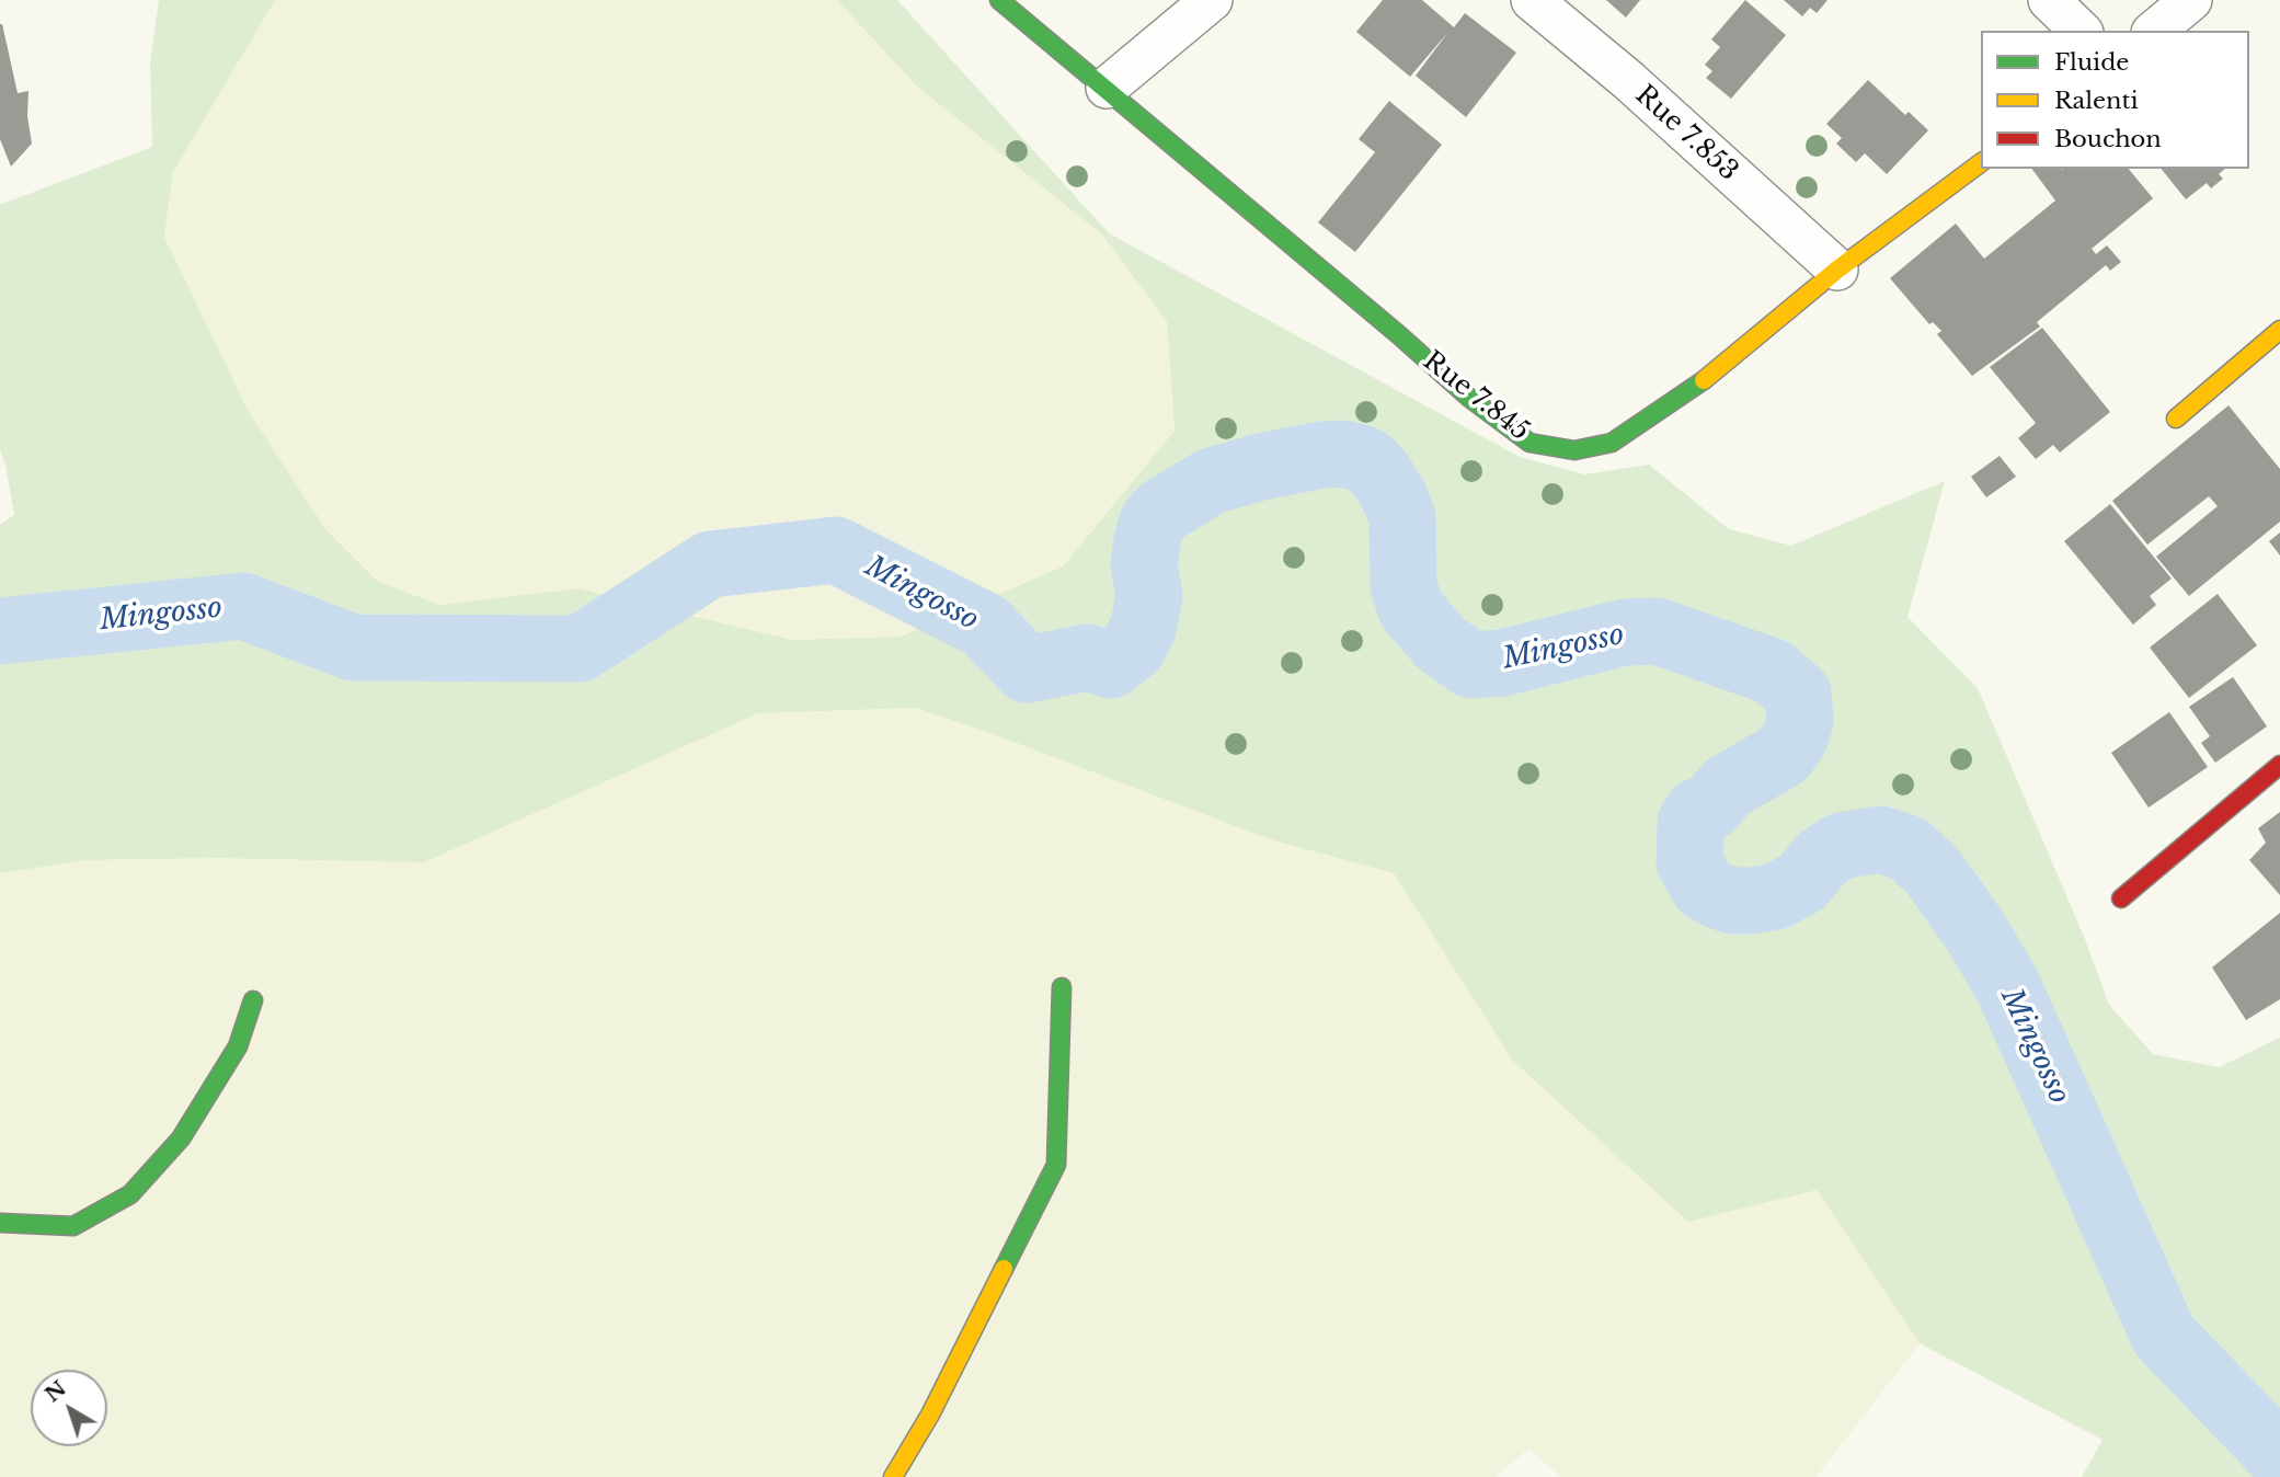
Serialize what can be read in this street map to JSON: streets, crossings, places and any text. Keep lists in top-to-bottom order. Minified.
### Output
{"streets":{"street":["Rue 7.853","Rue 7.845"]},"crossings":[["Rue 7.853","Rue 7.845"]],"water":["Mingosso"],"legend":["Fluide","Ralenti","Bouchon"],"north":"top left"}
